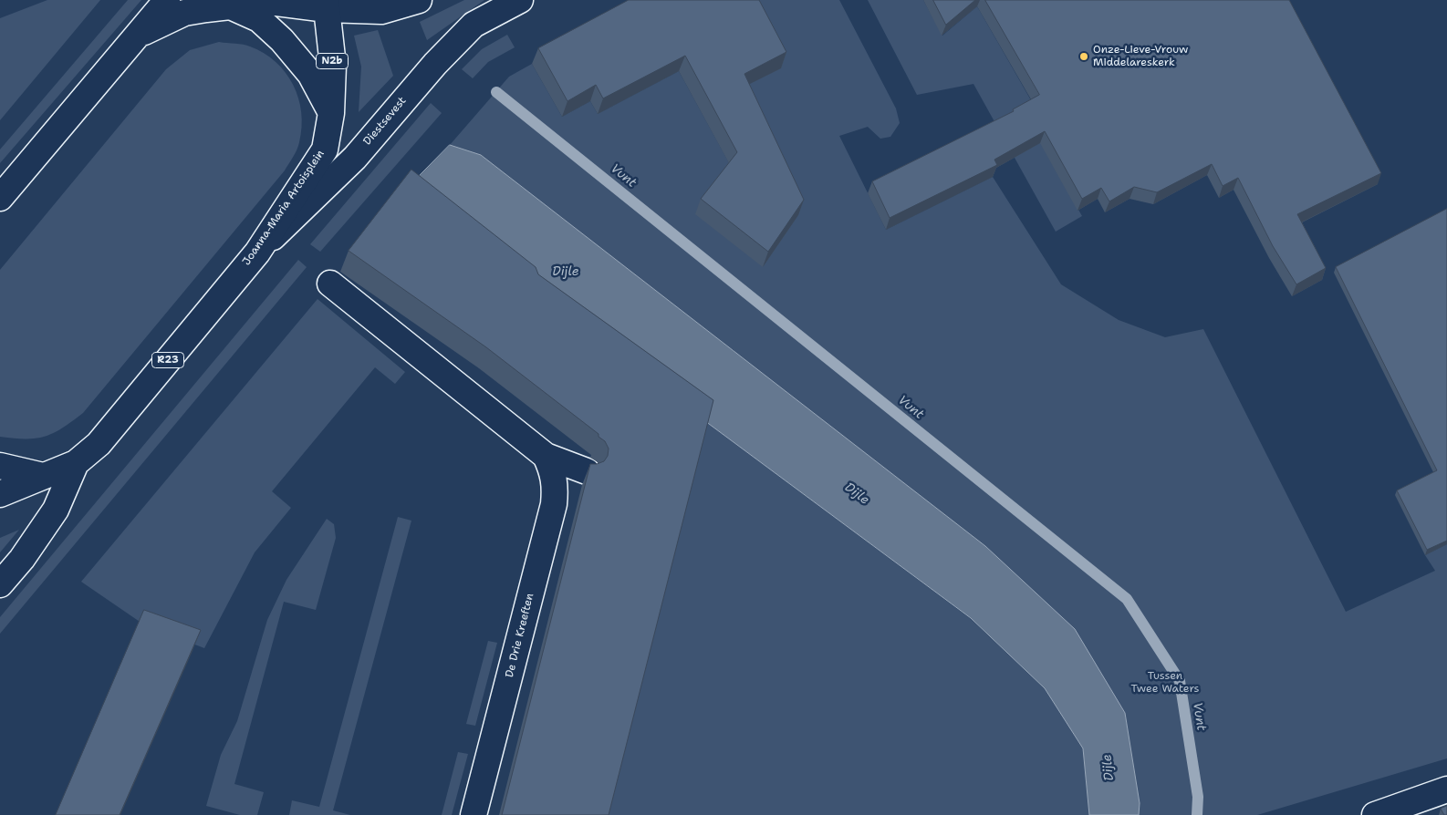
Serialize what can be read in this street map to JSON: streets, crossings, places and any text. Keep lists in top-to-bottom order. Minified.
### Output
{"streets":{"main road":["N2b","Diestsevest","Joanna-Maria Artoisplein","R23","De Drie Kreeften"]},"crossings":[["Diestsevest","Joanna-Maria Artoisplein"],["Joanna-Maria Artoisplein","R23"]],"water":["Vunt","Dijle"],"parks":["Tussen Twee Waters"],"places":["Onze-Lieve-Vrouw Middelareskerk"]}
